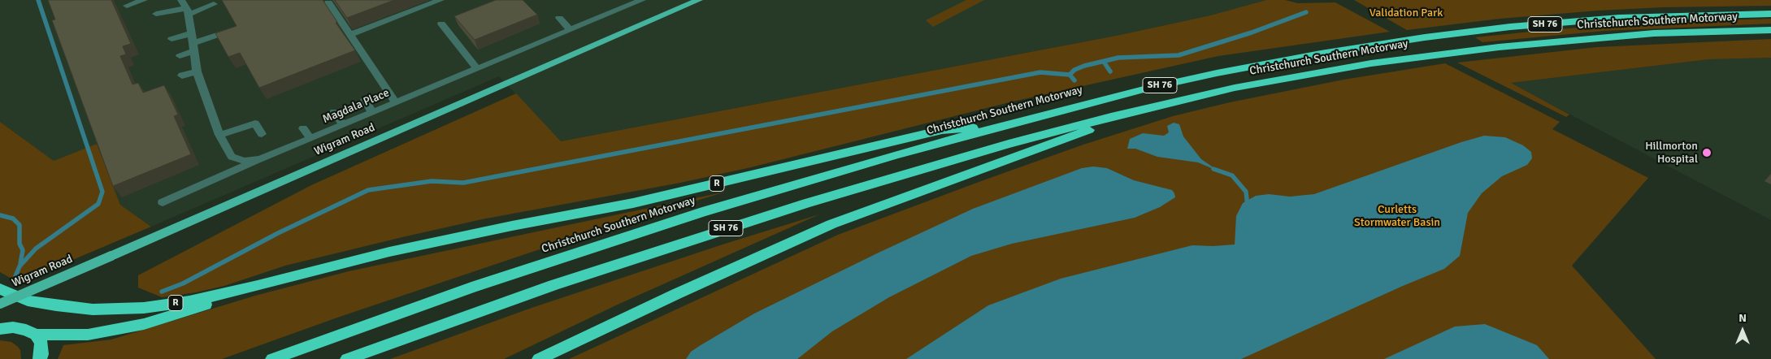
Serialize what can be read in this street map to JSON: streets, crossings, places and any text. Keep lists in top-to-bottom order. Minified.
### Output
{"streets":{"highway":["Christchurch Southern Motorway","SH 76","R"],"main road":["Wigram Road"],"street":["Magdala Place"]},"crossings":[["Christchurch Southern Motorway","R"]],"parks":["Validation Park","Curletts Stormwater Basin"],"places":["Hillmorton Hospital"],"north":"top"}
